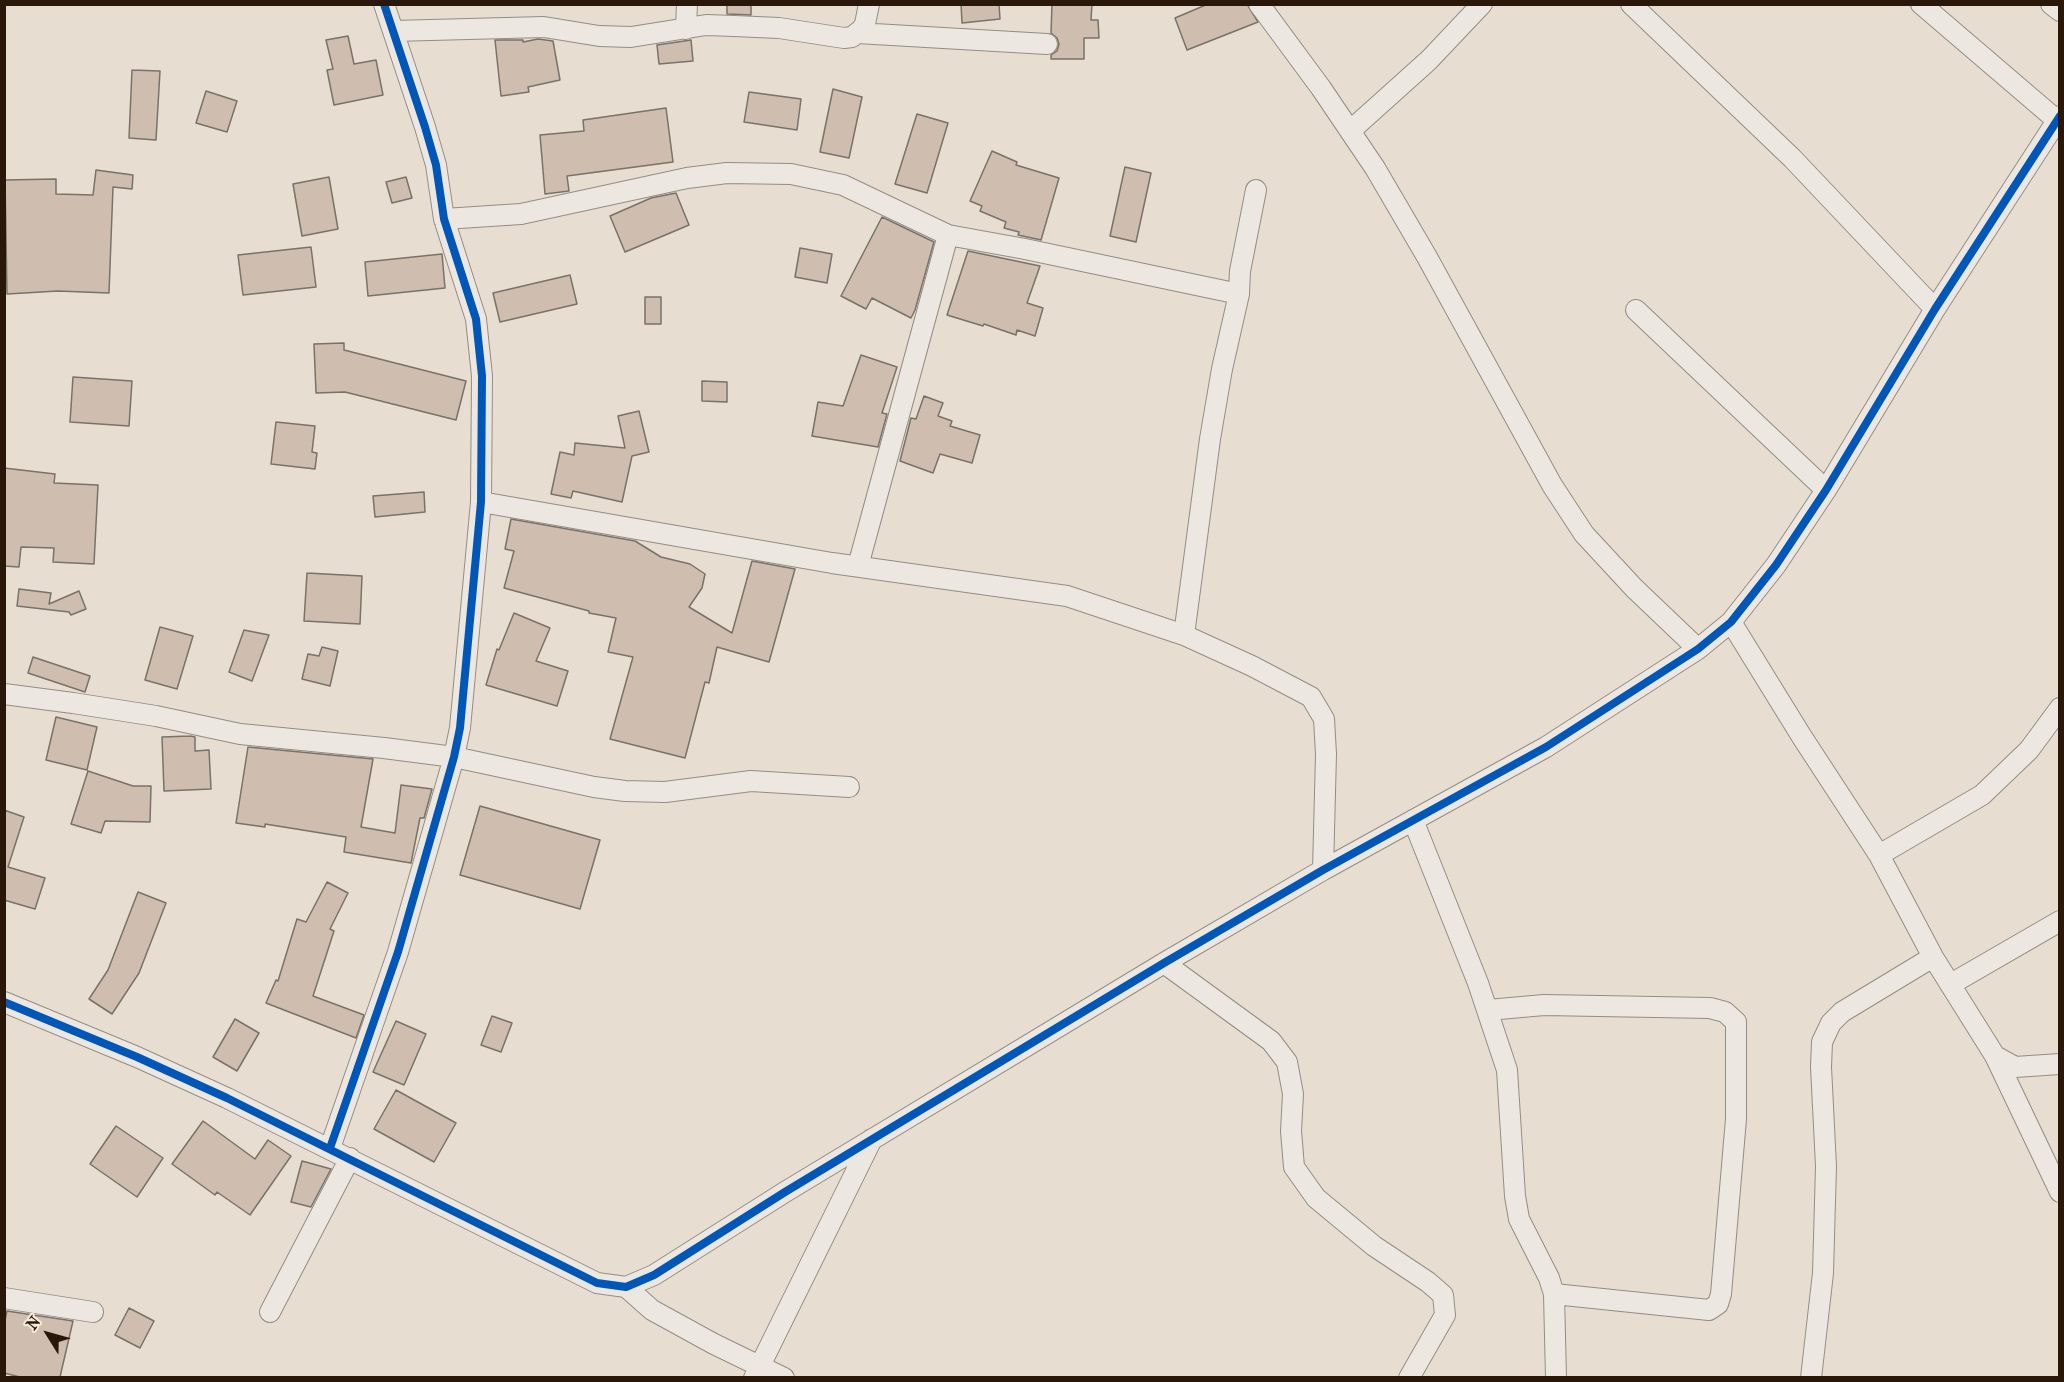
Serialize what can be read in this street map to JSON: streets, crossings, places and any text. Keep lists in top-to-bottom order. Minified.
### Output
{"north":"top left"}
